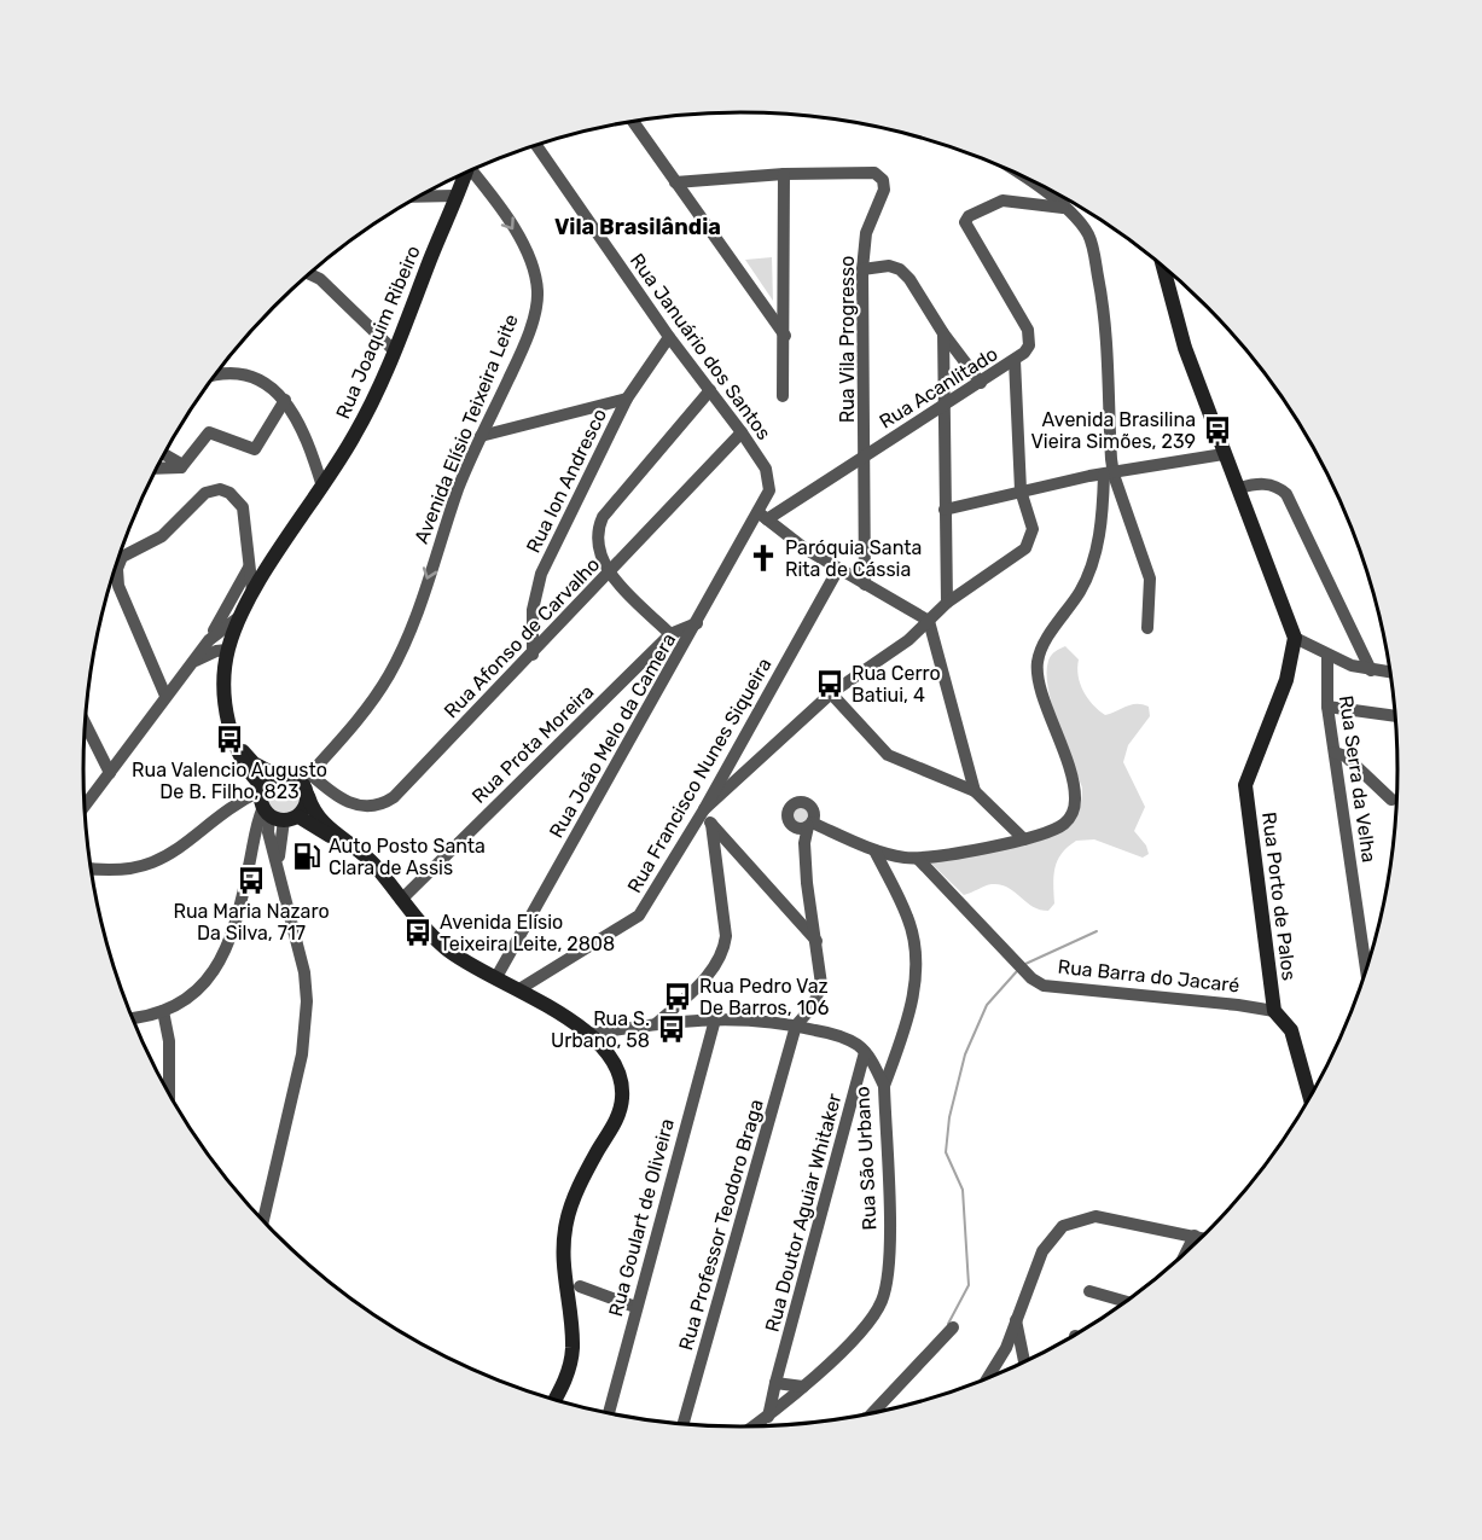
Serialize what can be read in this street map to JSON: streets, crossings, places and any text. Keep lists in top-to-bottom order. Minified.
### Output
{"streets":{"main road":["Rua Joaquim Ribeiro","Rua Porto de Palos"],"street":["Rua Vila Progresso","Rua Januário dos Santos","Rua Acanlitado","Avenida Elísio Teixeira Leite","Rua Ion Andresco","Rua Afonso de Carvalho","Rua João Melo da Camera","Rua Prota Moreira","Rua Francisco Nunes Siqueira","Rua Serra da Velha","Rua Barra do Jacaré","Rua São Urbano","Rua Doutor Aguiar Whitaker","Rua Goulart de Oliveira","Rua Professor Teodoro Braga"]},"crossings":[["Rua Vila Progresso","Rua Acanlitado"],["Rua Januário dos Santos","Rua Acanlitado"],["Rua Januário dos Santos","Rua Ion Andresco"],["Rua Januário dos Santos","Rua Afonso de Carvalho"],["Rua Januário dos Santos","Rua João Melo da Camera"],["Rua Acanlitado","Rua João Melo da Camera"],["Avenida Elísio Teixeira Leite","Rua Afonso de Carvalho"],["Rua Ion Andresco","Rua Afonso de Carvalho"],["Rua João Melo da Camera","Rua Prota Moreira"],["Rua Porto de Palos","Rua Barra do Jacaré"],["Rua São Urbano","Rua Doutor Aguiar Whitaker"]],"one_way":["Avenida Elísio Teixeira Leite"],"districts":["Vila Brasilândia"],"places":{"bus stop":["Avenida Brasilina Vieira Simões, 239","Rua Cerro Batiui, 4","Rua Valencio Augusto De B. Filho, 823","Rua Maria Nazaro Da Silva, 717","Avenida Elísio Teixeira Leite, 2808","Rua Pedro Vaz De Barros, 106","Rua S. Urbano, 58"],"church":["Paróquia Santa Rita de Cássia"],"fuel station":["Auto Posto Santa Clara de Assis"]}}
